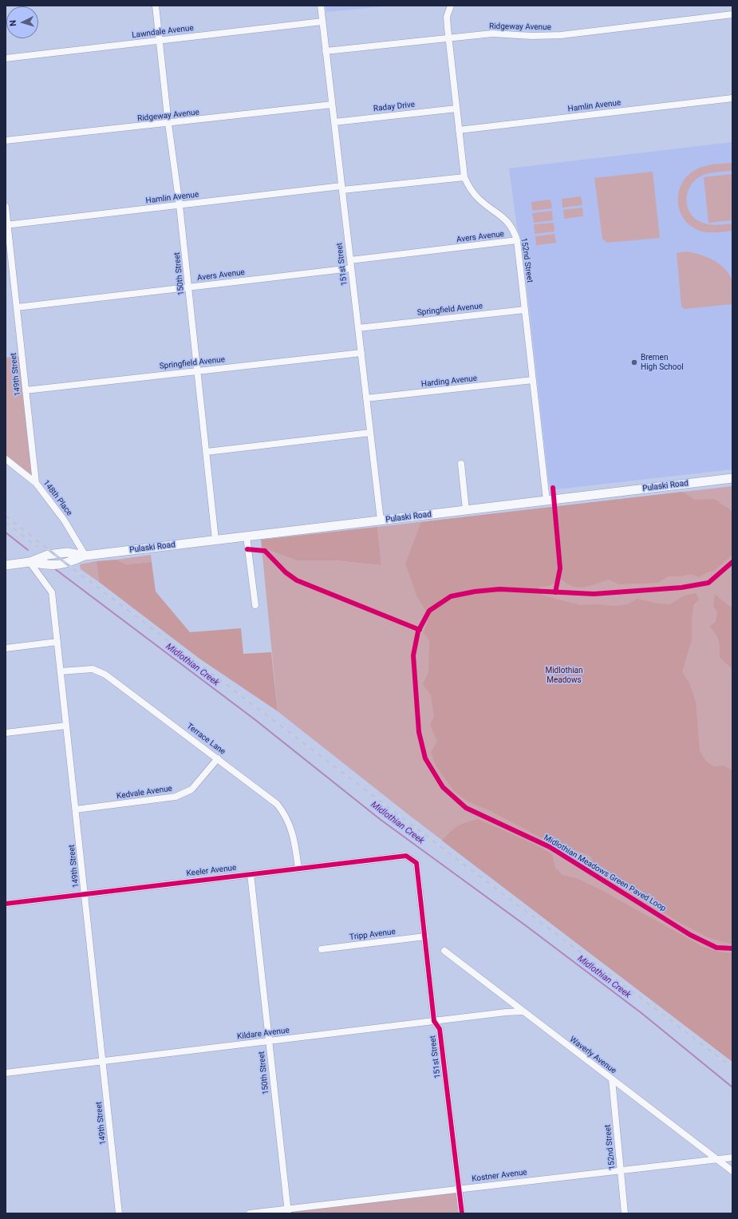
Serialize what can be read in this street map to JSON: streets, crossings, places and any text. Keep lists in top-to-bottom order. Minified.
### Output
{"streets":{"main road":["Pulaski Road"],"street":["Ridgeway Avenue","Lawndale Avenue","Hamlin Avenue","Raday Drive","Avers Avenue","152nd Street","151st Street","150th Street","Springfield Avenue","149th Street","Harding Avenue","148th Place","Terrace Lane","Kedvale Avenue","Keeler Avenue","Tripp Avenue","Kildare Avenue","Waverly Avenue","Kostner Avenue"],"cycle path":["Midlothian Meadows Green Paved Loop"]},"crossings":[["Ridgeway Avenue","152nd Street"],["Ridgeway Avenue","151st Street"],["Ridgeway Avenue","150th Street"],["Lawndale Avenue","151st Street"],["Lawndale Avenue","150th Street"],["Hamlin Avenue","152nd Street"],["Hamlin Avenue","151st Street"],["Hamlin Avenue","150th Street"],["Hamlin Avenue","149th Street"],["Raday Drive","152nd Street"],["Raday Drive","151st Street"],["Avers Avenue","152nd Street"],["Avers Avenue","151st Street"],["Avers Avenue","150th Street"],["Avers Avenue","149th Street"],["152nd Street","Springfield Avenue"],["152nd Street","Harding Avenue"],["152nd Street","Pulaski Road"],["152nd Street","Waverly Avenue"],["152nd Street","Kostner Avenue"],["151st Street","Springfield Avenue"],["151st Street","Harding Avenue"],["151st Street","Pulaski Road"],["151st Street","Keeler Avenue"],["151st Street","Tripp Avenue"],["151st Street","Kildare Avenue"],["151st Street","Kostner Avenue"],["150th Street","Springfield Avenue"],["150th Street","Pulaski Road"],["150th Street","Keeler Avenue"],["150th Street","Kildare Avenue"],["150th Street","Kostner Avenue"],["Springfield Avenue","149th Street"],["149th Street","Pulaski Road"],["149th Street","148th Place"],["149th Street","Terrace Lane"],["149th Street","Kedvale Avenue"],["149th Street","Keeler Avenue"],["149th Street","Kildare Avenue"],["Pulaski Road","148th Place"],["Terrace Lane","Kedvale Avenue"],["Terrace Lane","Keeler Avenue"],["Kildare Avenue","Waverly Avenue"],["Waverly Avenue","Kostner Avenue"]],"water":["Midlothian Creek"],"parks":["Midlothian Meadows"],"places":["Bremen High School"],"north":"left"}
